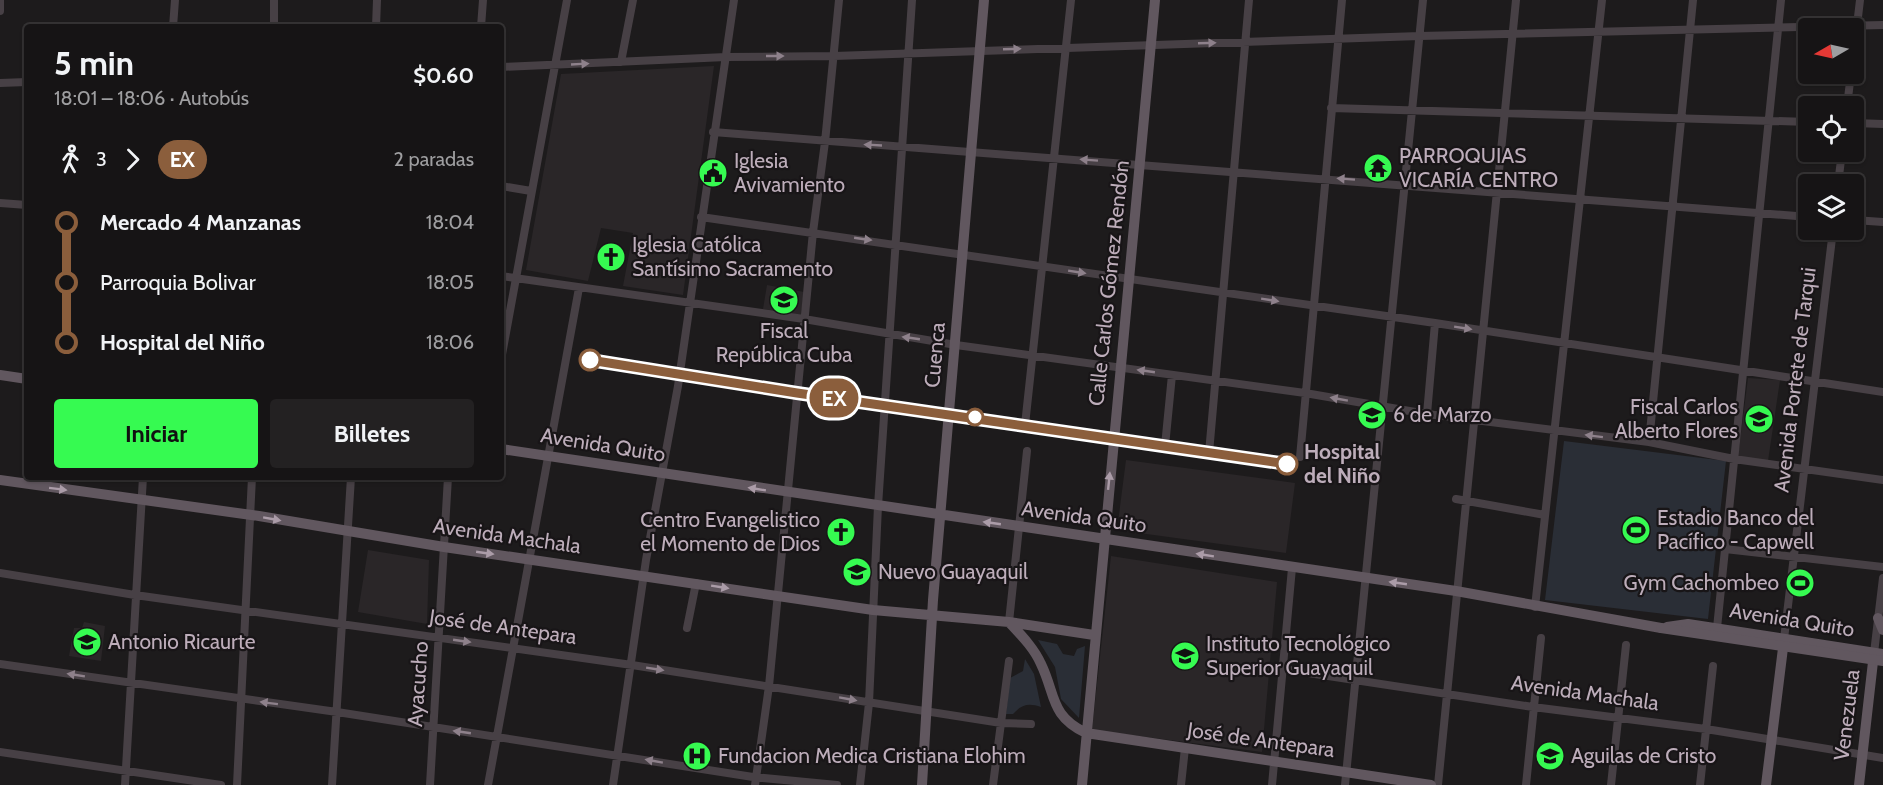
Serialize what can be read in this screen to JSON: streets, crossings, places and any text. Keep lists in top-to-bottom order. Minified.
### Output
{"streets":{"main road":["Calle Carlos Gómez Rendón","Cuenca","Avenida Portete de Tarqui","Avenida Quito","Avenida Machala","José de Antepara","Venezuela"],"street":["Ayacucho"]},"crossings":[["Calle Carlos Gómez Rendón","Avenida Quito"],["Calle Carlos Gómez Rendón","Avenida Machala"],["Calle Carlos Gómez Rendón","José de Antepara"],["Cuenca","Avenida Quito"],["Cuenca","Avenida Machala"],["Cuenca","José de Antepara"],["Avenida Portete de Tarqui","Avenida Quito"],["Avenida Portete de Tarqui","Avenida Machala"],["Avenida Quito","Venezuela"],["Avenida Machala","Ayacucho"],["Avenida Machala","Venezuela"],["José de Antepara","Ayacucho"]],"places":{"temple":["PARROQUIAS VICARÍA CENTRO"],"public building":["Iglesia Avivamiento"],"church":["Iglesia Católica Santísimo Sacramento","Centro Evangelistico el Momento de Dios"],"school or university":["Fiscal República Cuba","6 de Marzo","Fiscal Carlos Alberto Flores","Nuevo Guayaquil","Antonio Ricaurte","Instituto Tecnológico Superior Guayaquil","Aguilas de Cristo"],"other":["Hospital del Niño"],"sports":["Estadio Banco del Pacífico - Capwell","Gym Cachombeo"],"hospital":["Fundacion Medica Cristiana Elohim"]},"lines":["bus line EX"],"north":"left","page":{"on_map":"EX","heading":["5 min","18:01 – 18:06 · Autobús","$0.60"],"legs":["3","EX","2 paradas"],"list":[{"name":"Mercado 4 Manzanas","value":"18:04"},{"name":"Parroquia Bolivar","value":"18:05"},{"name":"Hospital del Niño","value":"18:06"}],"buttons":["Iniciar","Billetes"]}}
